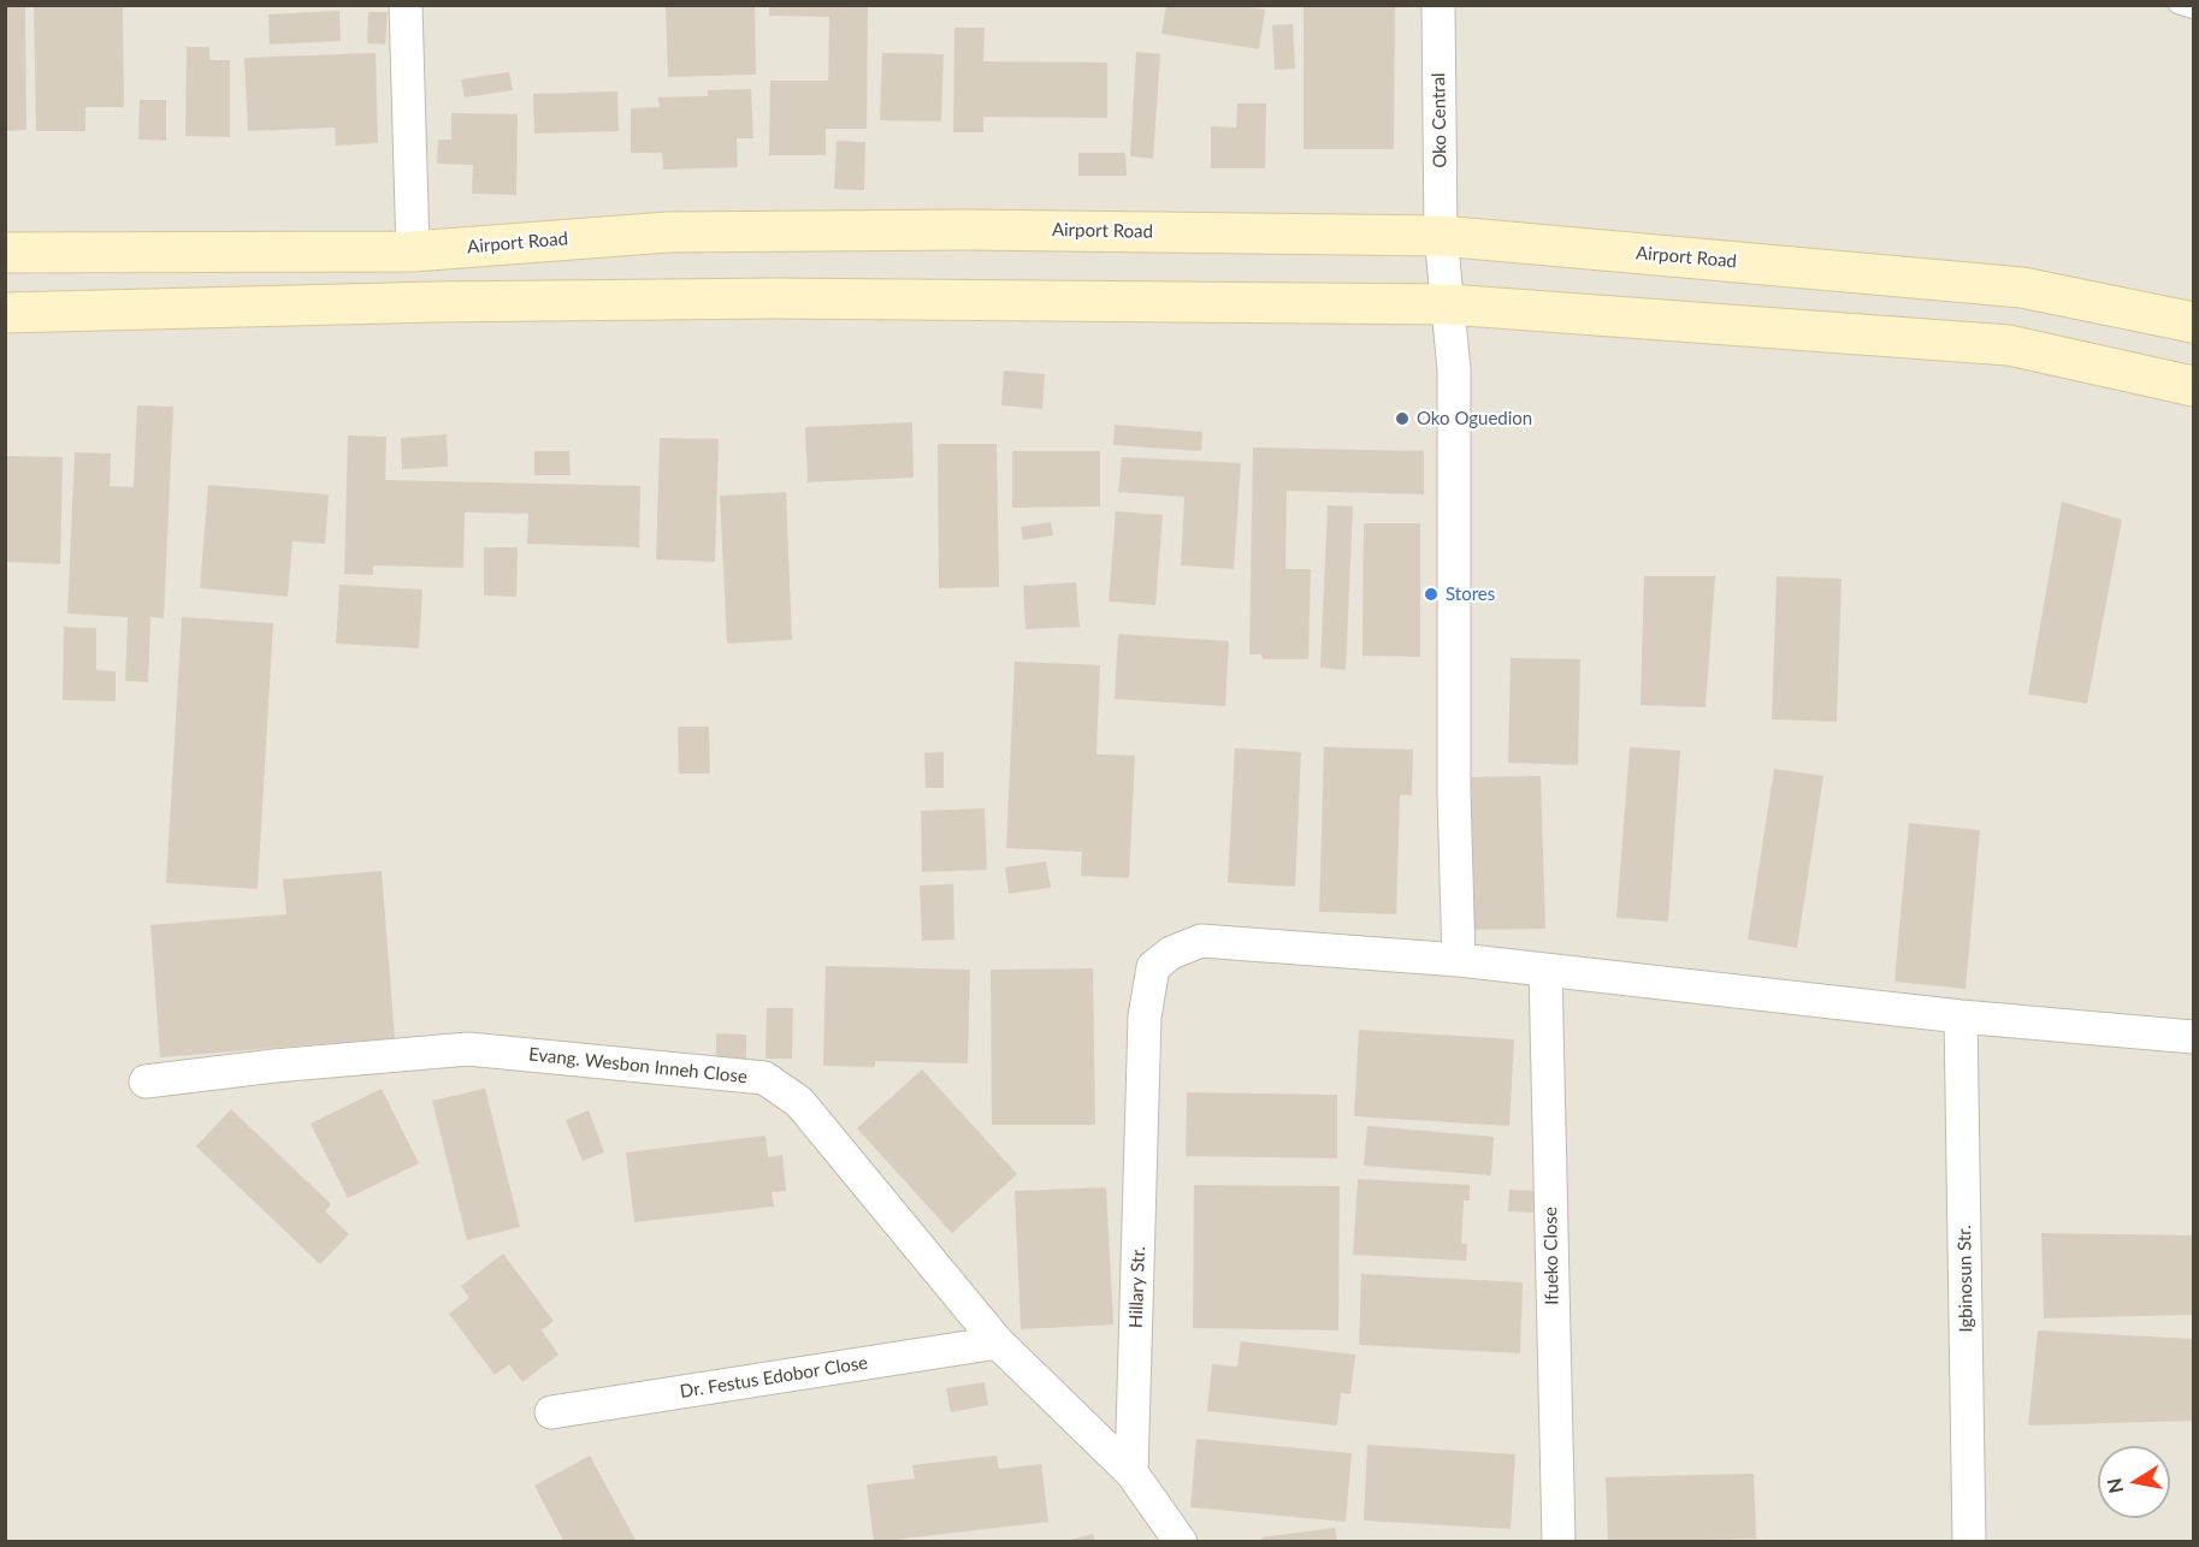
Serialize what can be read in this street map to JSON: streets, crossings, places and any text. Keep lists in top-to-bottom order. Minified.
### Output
{"streets":{"main road":["Airport Road"],"street":["Oko Central","Evang. Wesbon Inneh Close","Ifueko Close","Igbinosun Str.","Hillary Str.","Dr. Festus Edobor Close"]},"crossings":[["Oko Central","Airport Road"],["Oko Central","Hillary Str."],["Evang. Wesbon Inneh Close","Hillary Str."],["Evang. Wesbon Inneh Close","Dr. Festus Edobor Close"]],"places":["Oko Oguedion","Stores"],"north":"left"}
